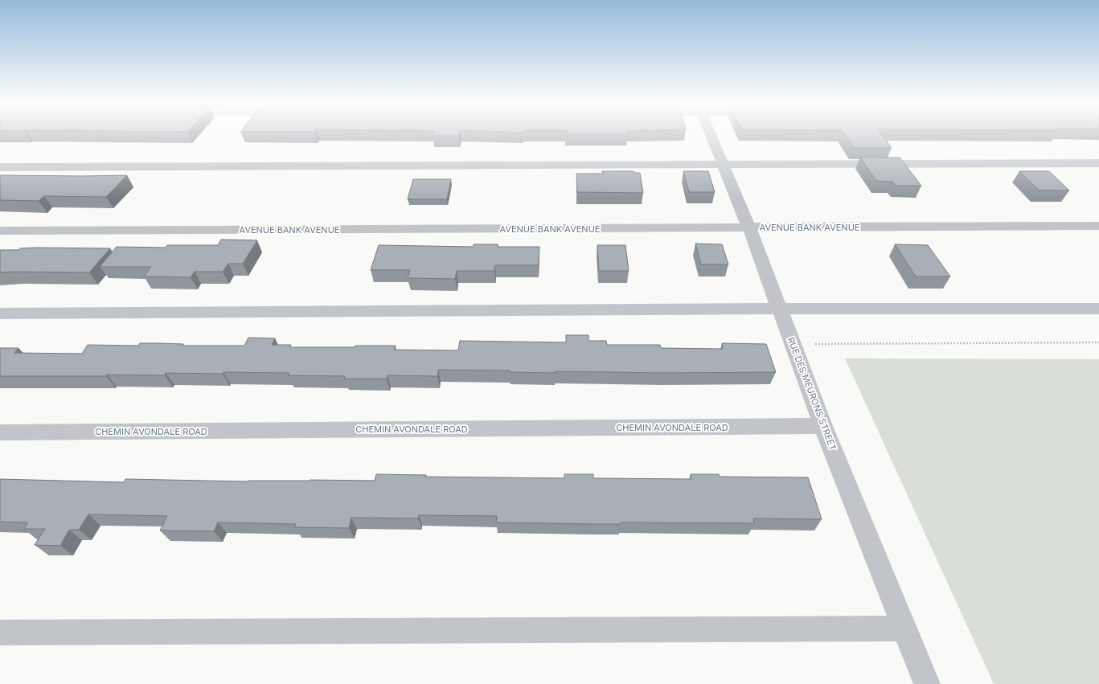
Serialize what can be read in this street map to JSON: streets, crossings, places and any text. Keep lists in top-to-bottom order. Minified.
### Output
{"streets":{"street":["AVENUE BANK AVENUE","RUE DES MEURONS STREET","CHEMIN AVONDALE ROAD"]},"crossings":[["AVENUE BANK AVENUE","RUE DES MEURONS STREET"],["RUE DES MEURONS STREET","CHEMIN AVONDALE ROAD"]]}
